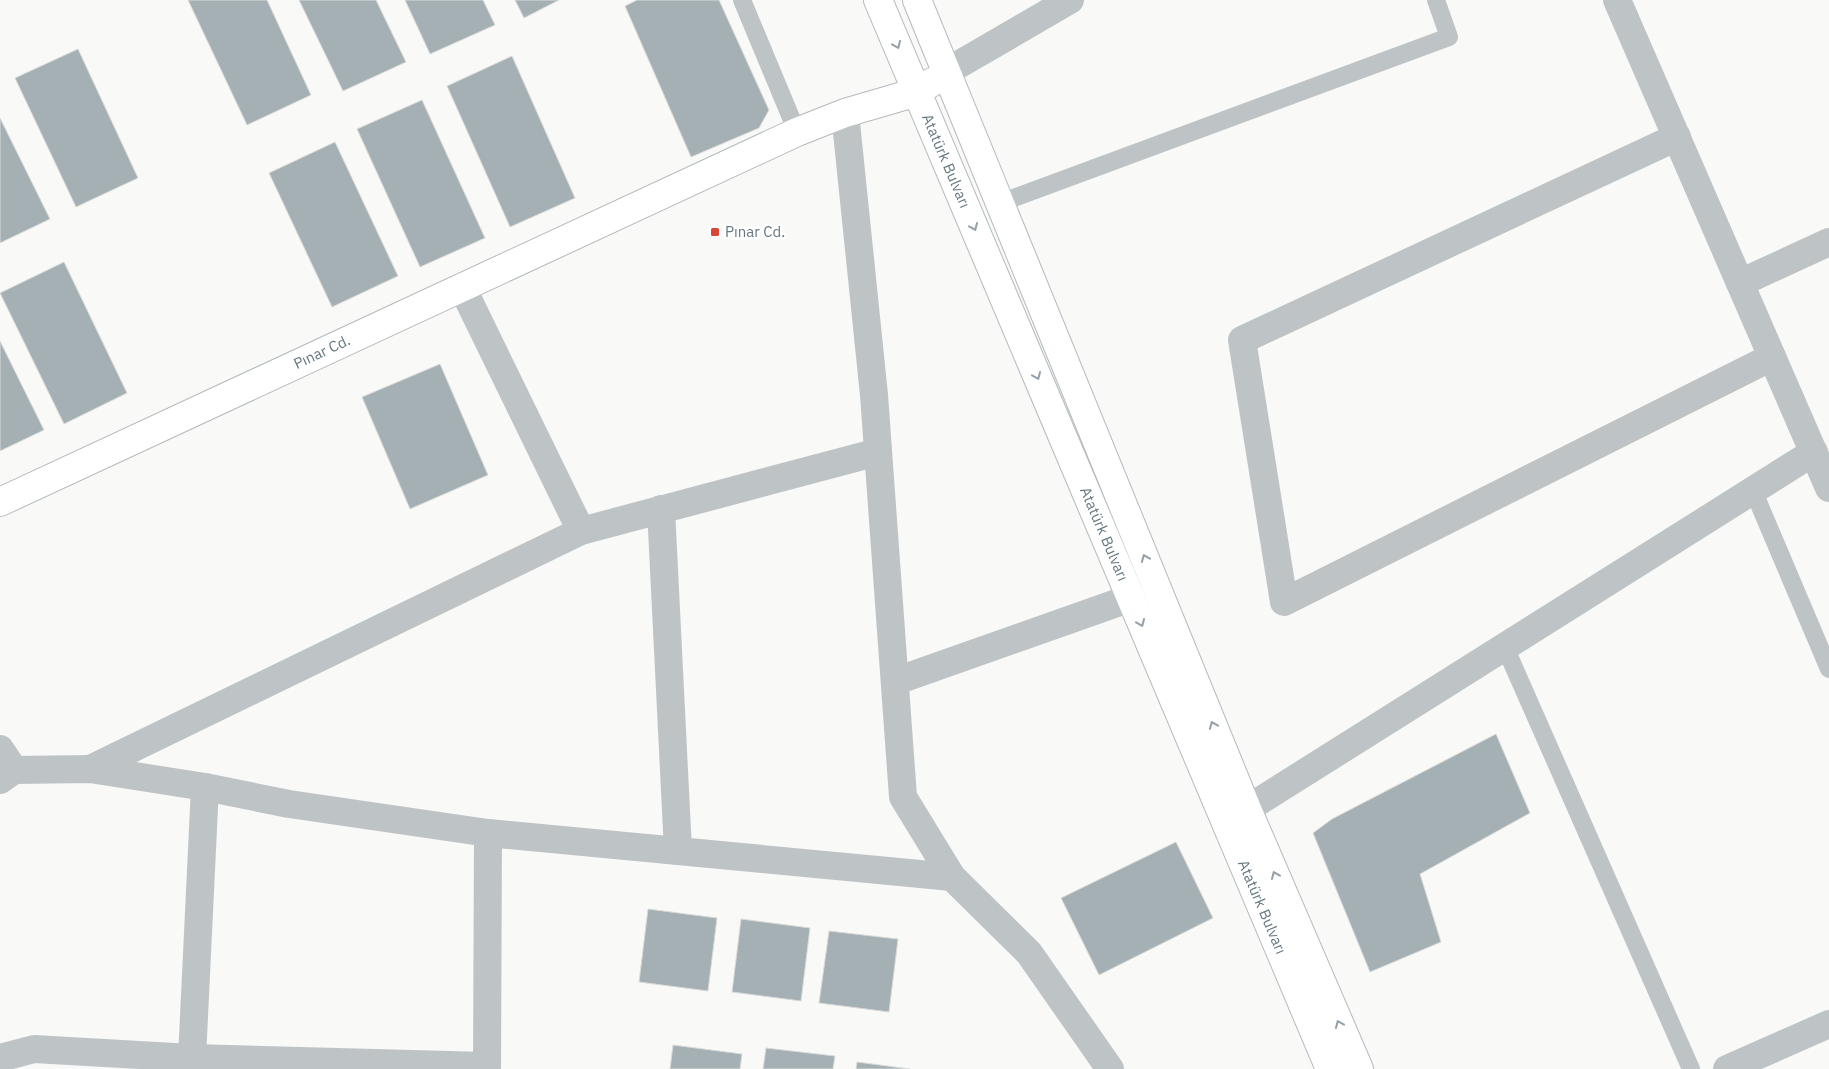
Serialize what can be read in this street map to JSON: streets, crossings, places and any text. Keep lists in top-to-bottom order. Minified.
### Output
{"streets":{"main road":["Atatürk Bulvarı","Pınar Cd."]},"crossings":[["Atatürk Bulvarı","Pınar Cd."]],"places":{"transit":["Pınar Cd."]}}
